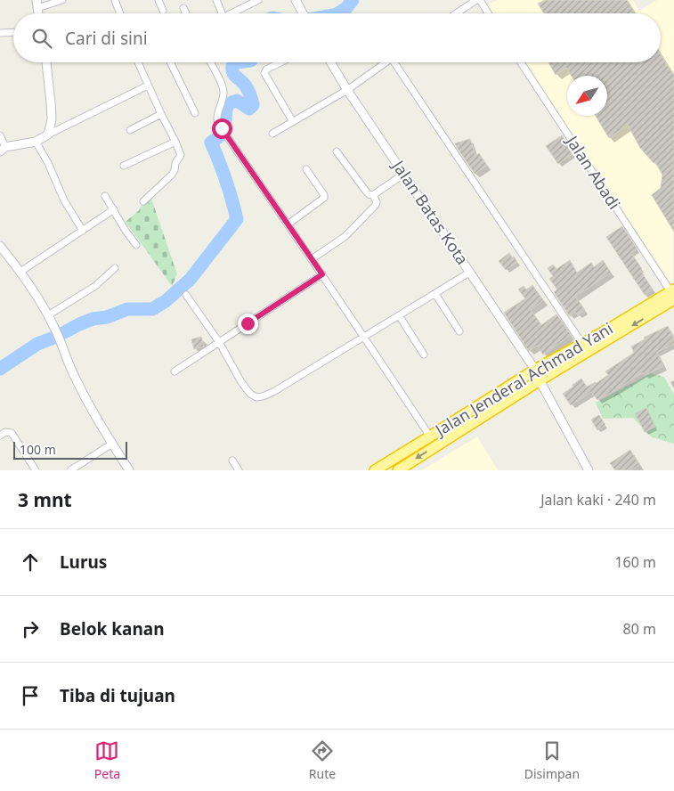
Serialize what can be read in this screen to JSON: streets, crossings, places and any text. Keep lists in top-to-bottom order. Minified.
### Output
{"streets":{"highway":["Jalan Jenderal Achmad Yani"],"street":["Jalan Abadi","Jalan Batas Kota"]},"crossings":[["Jalan Abadi","Jalan Jenderal Achmad Yani"],["Jalan Batas Kota","Jalan Jenderal Achmad Yani"]],"scale_bar":"100 m","north":"bottom left","page":{"search":"Cari di sini","scale":"100 m","heading":["3 mnt","Jalan kaki · 240 m"],"list":[["Lurus","160 m"],["Belok kanan","80 m"],"Tiba di tujuan"],"nav":["Peta","Rute","Disimpan"]}}
